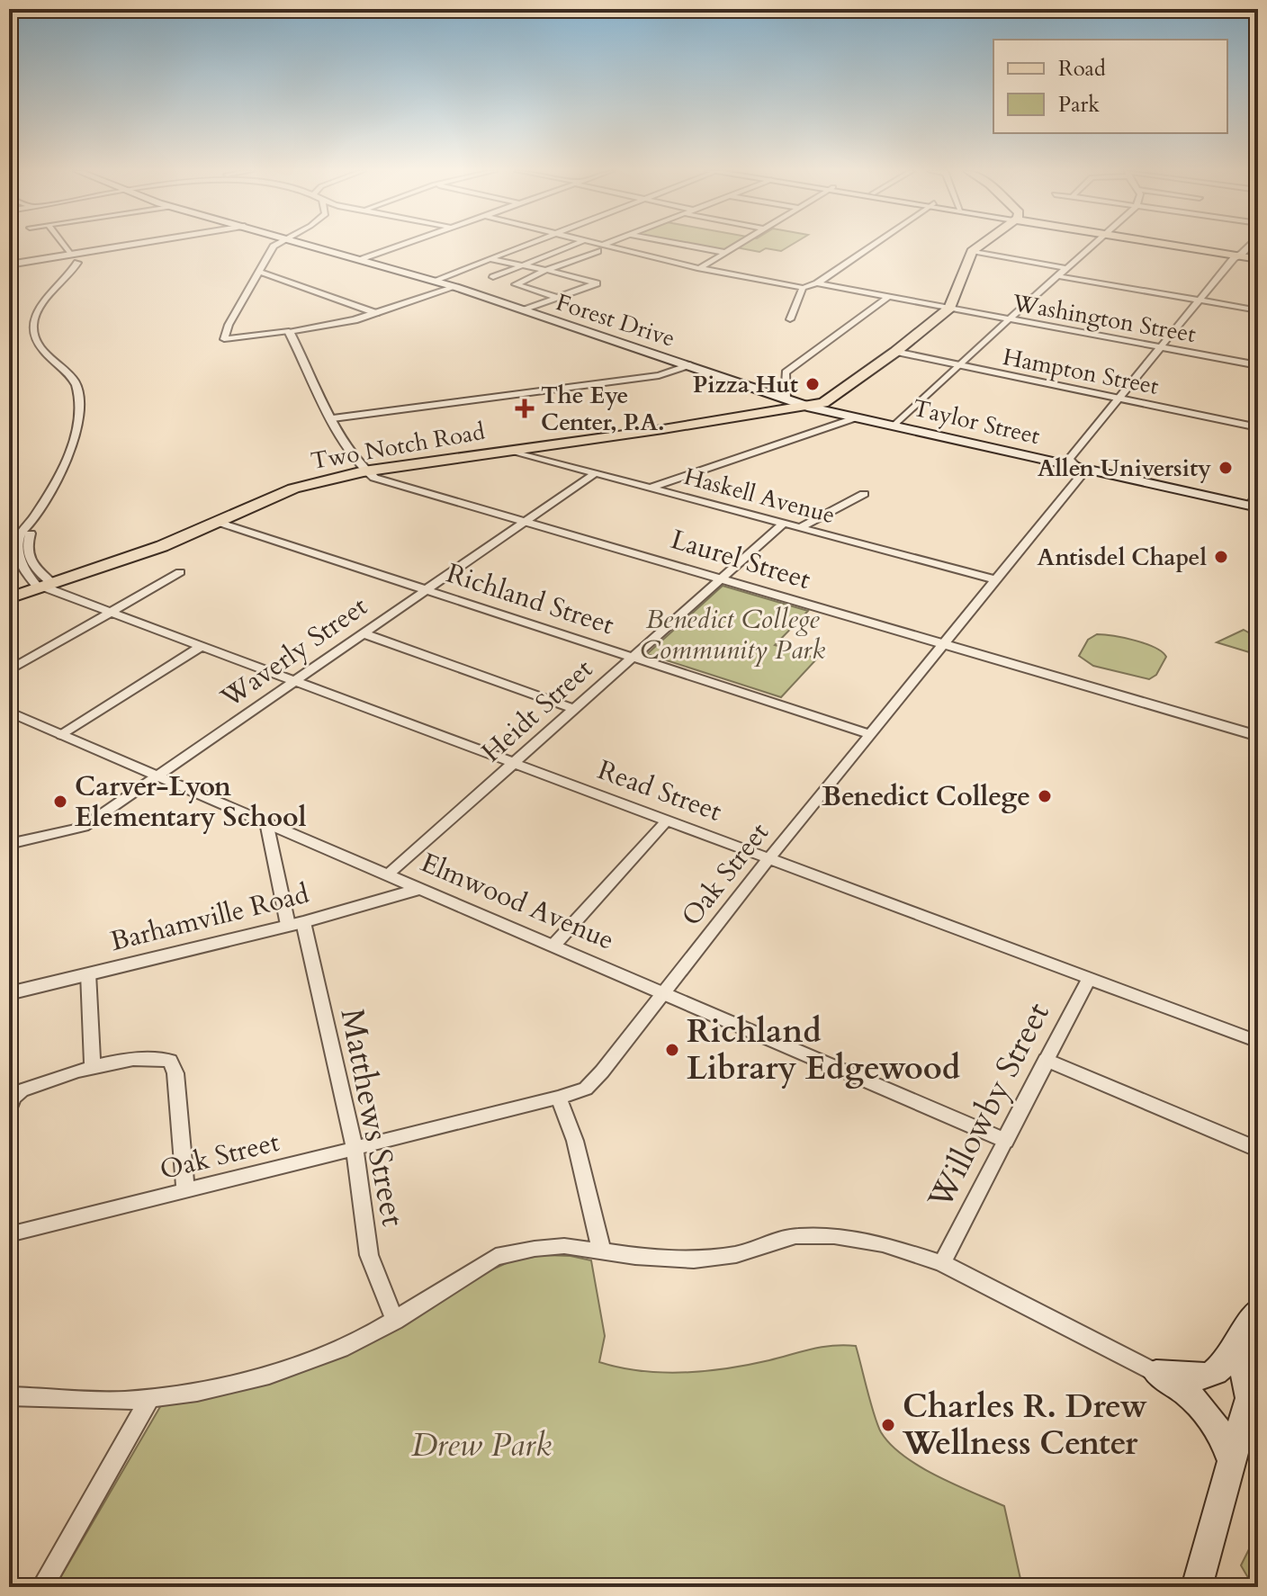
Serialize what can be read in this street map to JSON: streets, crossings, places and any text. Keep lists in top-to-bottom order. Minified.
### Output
{"streets":{"main road":["Forest Drive","Taylor Street","Two Notch Road"],"street":["Washington Street","Hampton Street","Haskell Avenue","Laurel Street","Richland Street","Waverly Street","Heidt Street","Read Street","Oak Street","Elmwood Avenue","Barhamville Road","Willowby Street","Matthews Street"]},"crossings":[["Washington Street","Two Notch Road"],["Washington Street","Oak Street"],["Forest Drive","Taylor Street"],["Forest Drive","Two Notch Road"],["Hampton Street","Two Notch Road"],["Hampton Street","Oak Street"],["Taylor Street","Two Notch Road"],["Taylor Street","Oak Street"],["Two Notch Road","Haskell Avenue"],["Two Notch Road","Laurel Street"],["Two Notch Road","Richland Street"],["Two Notch Road","Read Street"],["Haskell Avenue","Waverly Street"],["Haskell Avenue","Heidt Street"],["Haskell Avenue","Oak Street"],["Laurel Street","Waverly Street"],["Laurel Street","Heidt Street"],["Laurel Street","Oak Street"],["Richland Street","Waverly Street"],["Richland Street","Heidt Street"],["Richland Street","Oak Street"],["Waverly Street","Read Street"],["Waverly Street","Elmwood Avenue"],["Heidt Street","Read Street"],["Heidt Street","Elmwood Avenue"],["Read Street","Oak Street"],["Read Street","Willowby Street"],["Oak Street","Elmwood Avenue"],["Oak Street","Matthews Street"],["Elmwood Avenue","Barhamville Road"],["Elmwood Avenue","Willowby Street"],["Elmwood Avenue","Matthews Street"],["Barhamville Road","Matthews Street"]],"parks":["Benedict College Community Park","Drew Park"],"places":{"other":["Pizza Hut","Allen University","Antisdel Chapel","Benedict College","Carver-Lyon Elementary School","Richland Library Edgewood","Charles R. Drew Wellness Center"],"health":["The Eye Center, P.A."]},"legend":["Road","Park"]}
